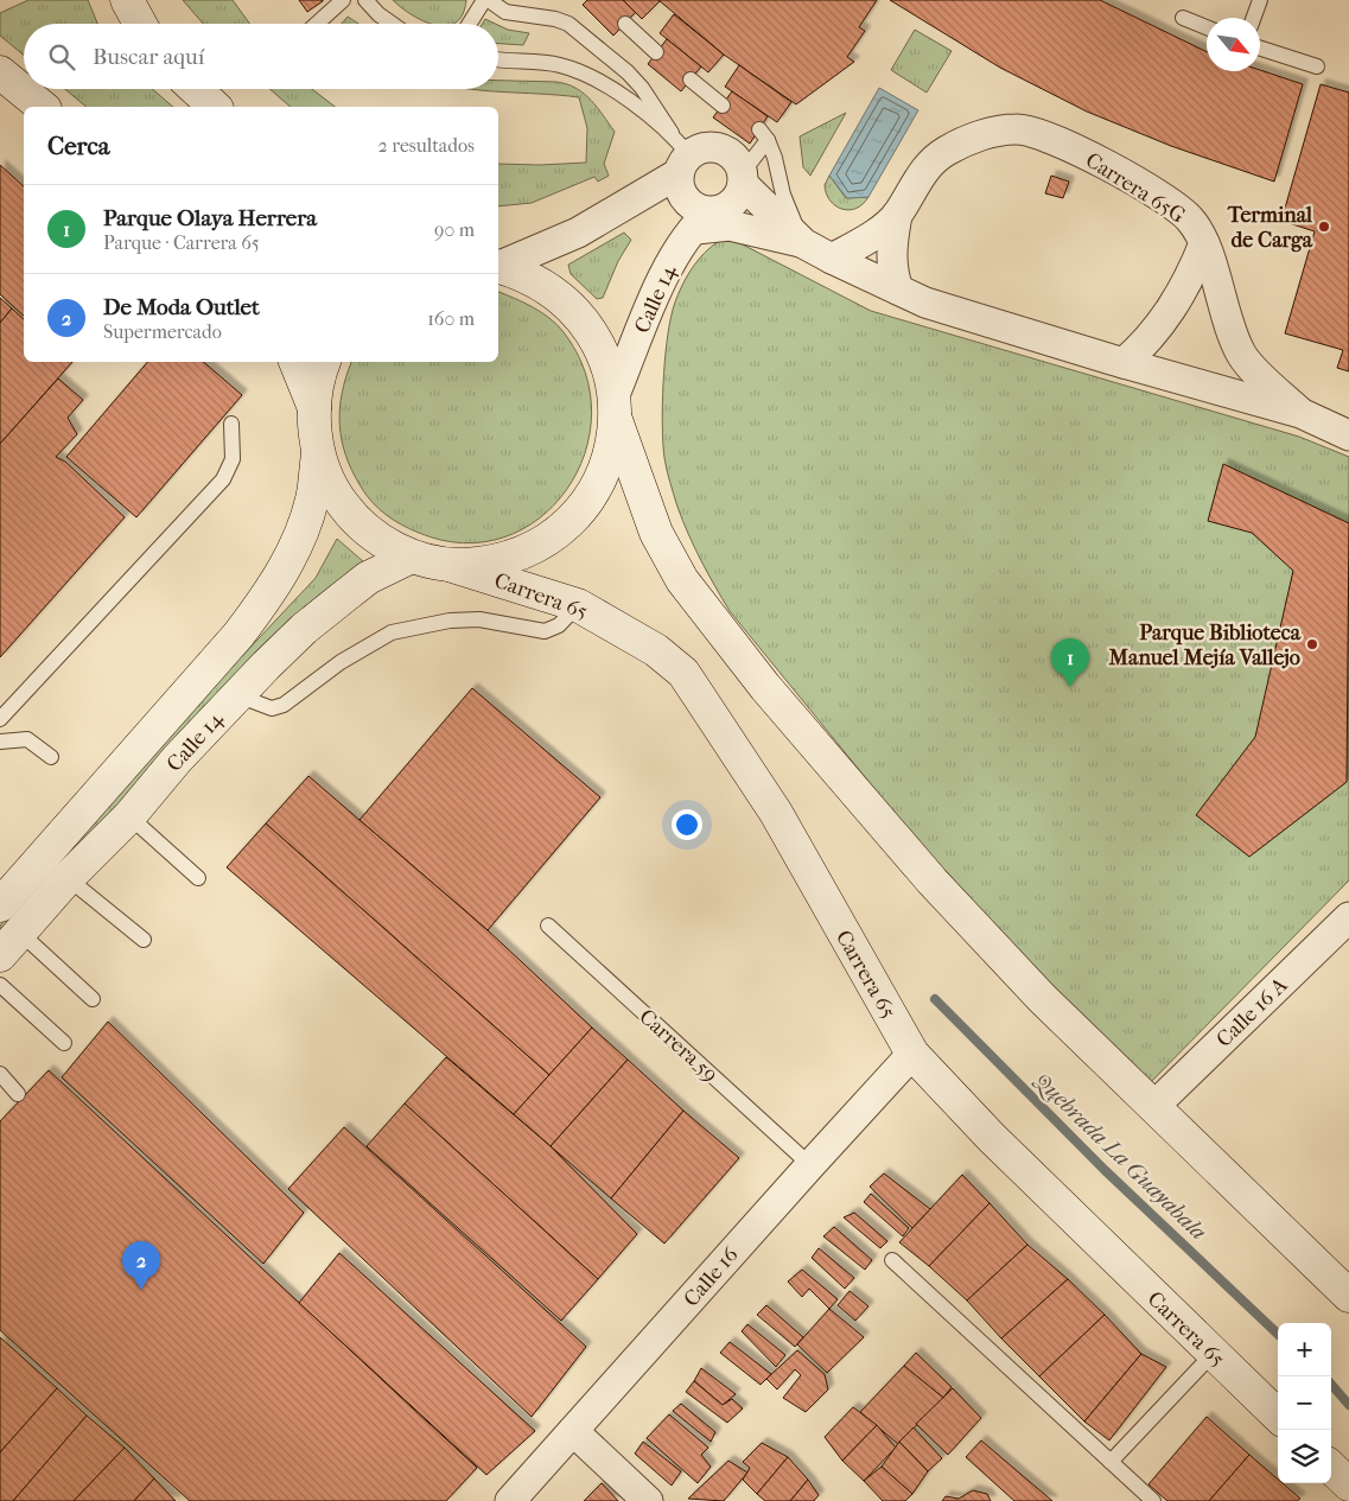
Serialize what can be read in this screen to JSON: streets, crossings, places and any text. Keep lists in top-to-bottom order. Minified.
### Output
{"streets":{"main road":["Calle 14","Carrera 65"],"street":["Carrera 65G","Calle 16 A","Calle 16"],"lane":["Carrera 59"]},"crossings":[["Carrera 65G","Calle 14"],["Carrera 65","Calle 16"],["Carrera 59","Calle 16"]],"water":["Quebrada La Guayabala"],"places":["Terminal de Carga","Parque Biblioteca Manuel Mejía Vallejo"],"north":"bottom right","page":{"search":"Buscar aquí","heading":["Cerca","2 resultados"],"list":[{"mark":"1","name":"Parque Olaya Herrera","note":"Parque · Carrera 65","value":"90 m"},{"mark":"2","name":"De Moda Outlet","note":"Supermercado","value":"160 m"}],"pins":["1","2"],"map_buttons":["+","−"]}}
